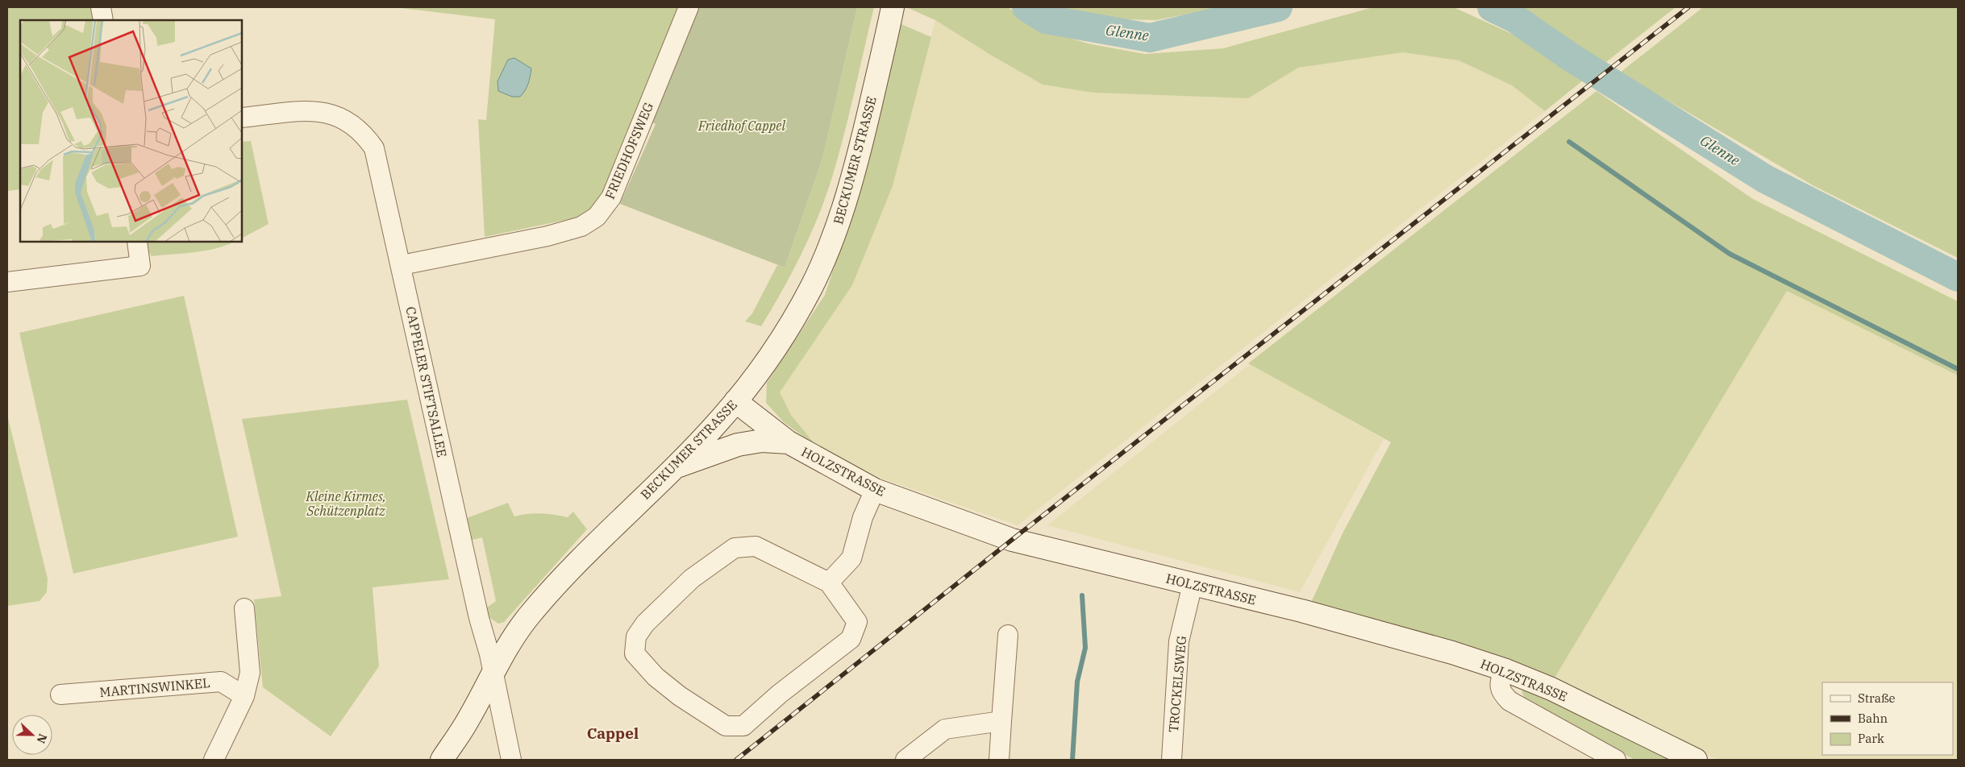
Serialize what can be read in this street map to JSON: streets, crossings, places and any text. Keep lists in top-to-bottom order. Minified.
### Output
{"streets":{"main road":["BECKUMER STRASSE","HOLZSTRASSE"],"street":["FRIEDHOFSWEG","CAPPELER STIFTSALLEE","TROCKELSWEG","MARTINSWINKEL"]},"crossings":[["FRIEDHOFSWEG","CAPPELER STIFTSALLEE"],["BECKUMER STRASSE","CAPPELER STIFTSALLEE"],["BECKUMER STRASSE","HOLZSTRASSE"],["HOLZSTRASSE","TROCKELSWEG"]],"districts":["Cappel"],"water":["Glenne"],"parks":["Friedhof Cappel","Kleine Kirmes, Schützenplatz"],"legend":["Straße","Bahn","Park"],"north":"right"}
